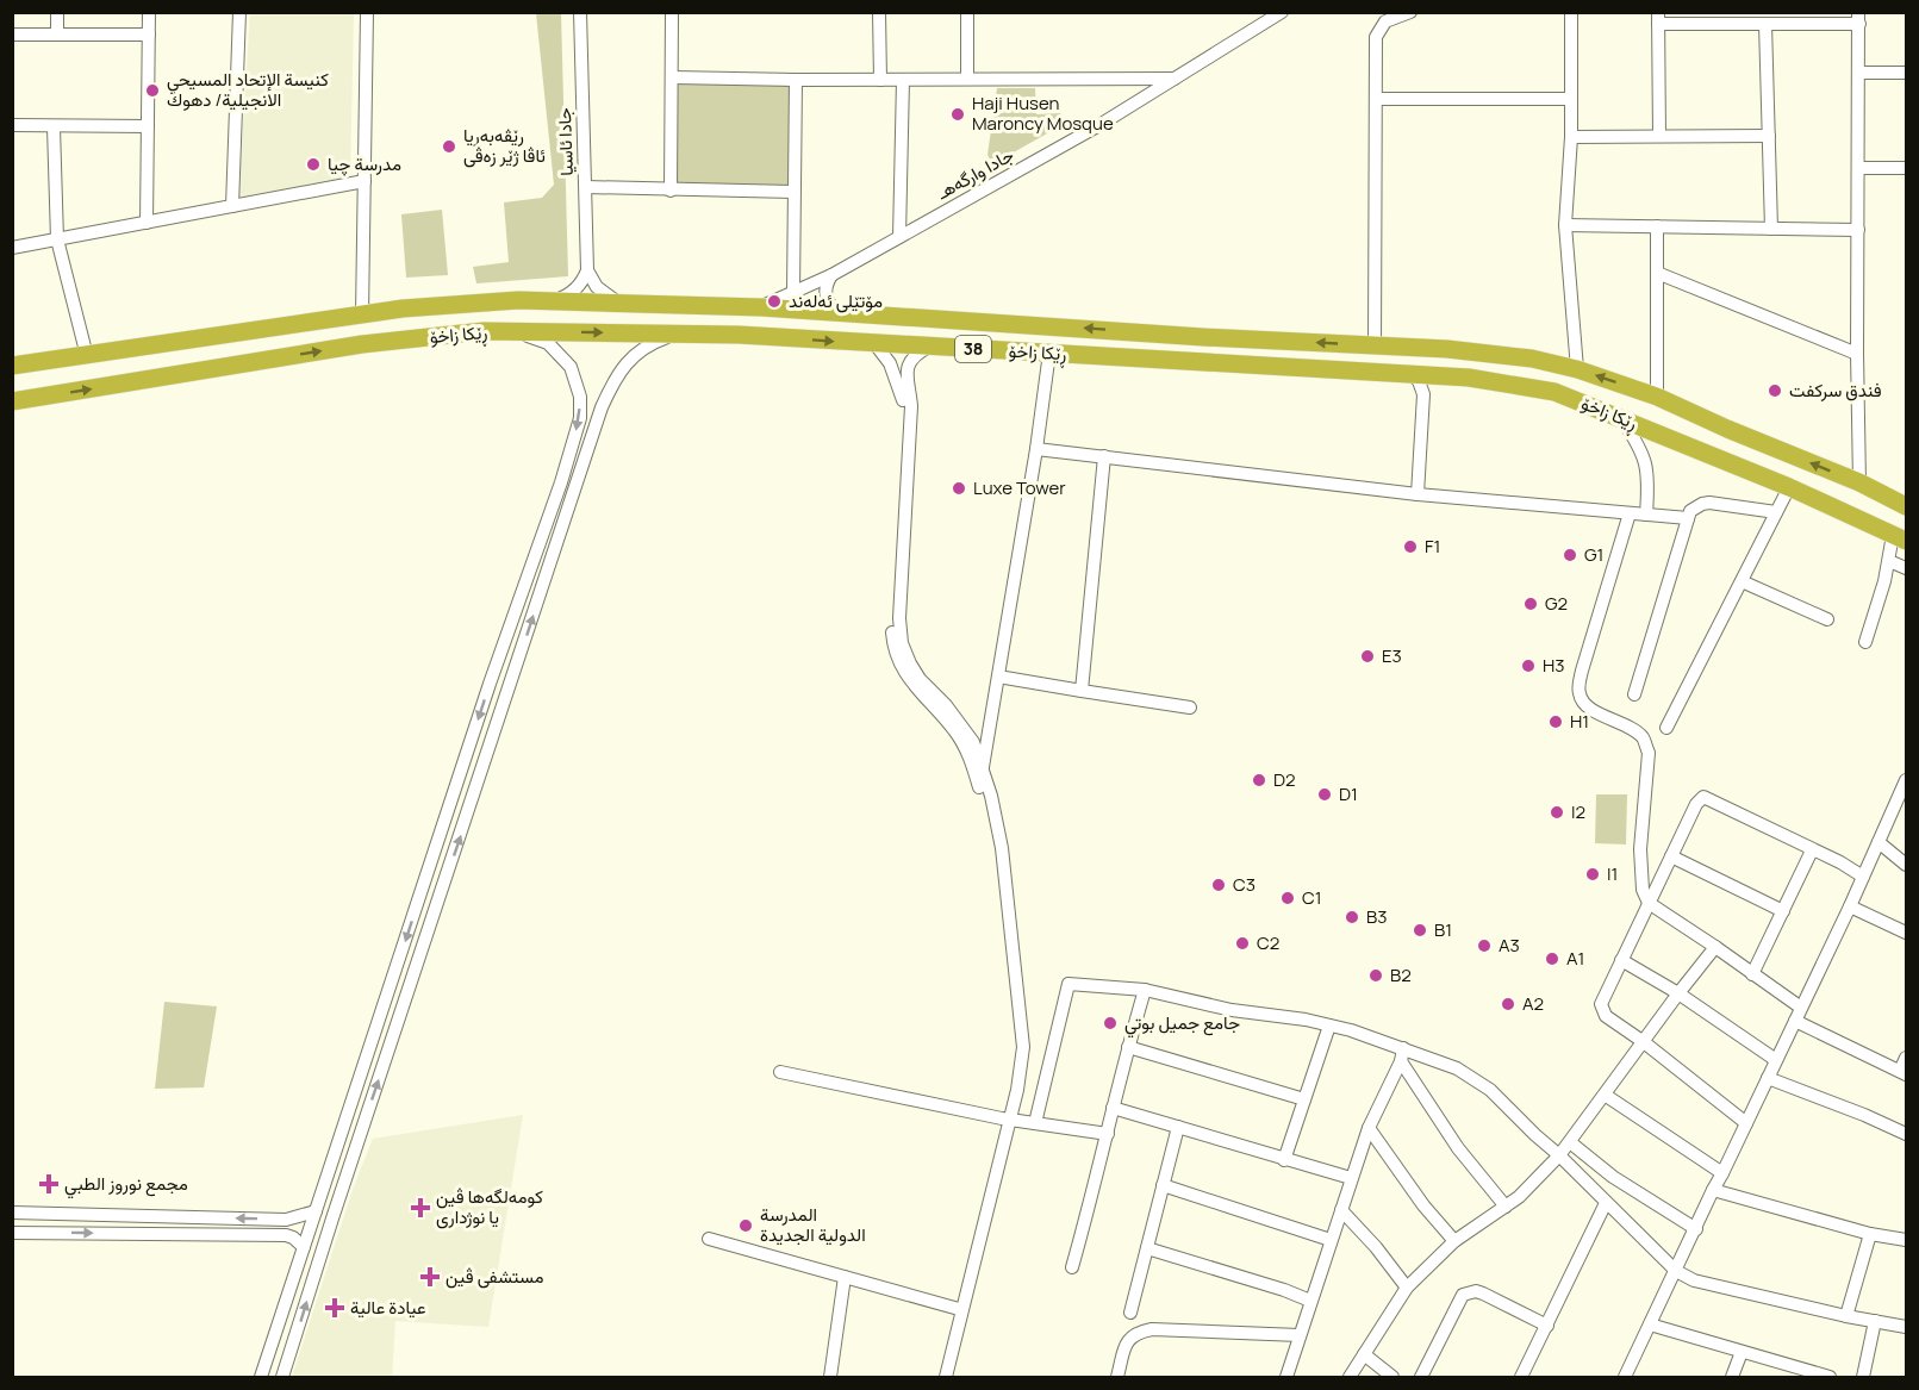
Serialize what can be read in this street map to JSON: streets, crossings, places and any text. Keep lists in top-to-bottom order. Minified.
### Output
{"streets":{"highway":["ڕێکا زاخۆ","38"],"street":["جادا ئاسيا","جادا وارگه‌هـ"]},"crossings":[["جادا وارگه‌هـ","ڕێکا زاخۆ"]],"places":{"other":["كنيسة الإتحاد المسيحي الانجيلية/ دهوك","Haji Husen Maroncy Mosque","رێڤەبەریا ئاڤا ژێر زەڤی","مدرسة چيا","مۆتێلی ئەلەند","فندق سركفت","Luxe Tower","F1","G1","G2","E3","H3","H1","D2","D1","I2","I1","C3","C1","B3","B1","C2","A3","A1","B2","A2","جامع جميل بوتي","المدرسة الدولية الجديدة"],"health":["مجمع نوروز الطبي","کومەلگەها ڤین یا نوژداری","مستشفى ڤين","عيادة عالية"]}}
